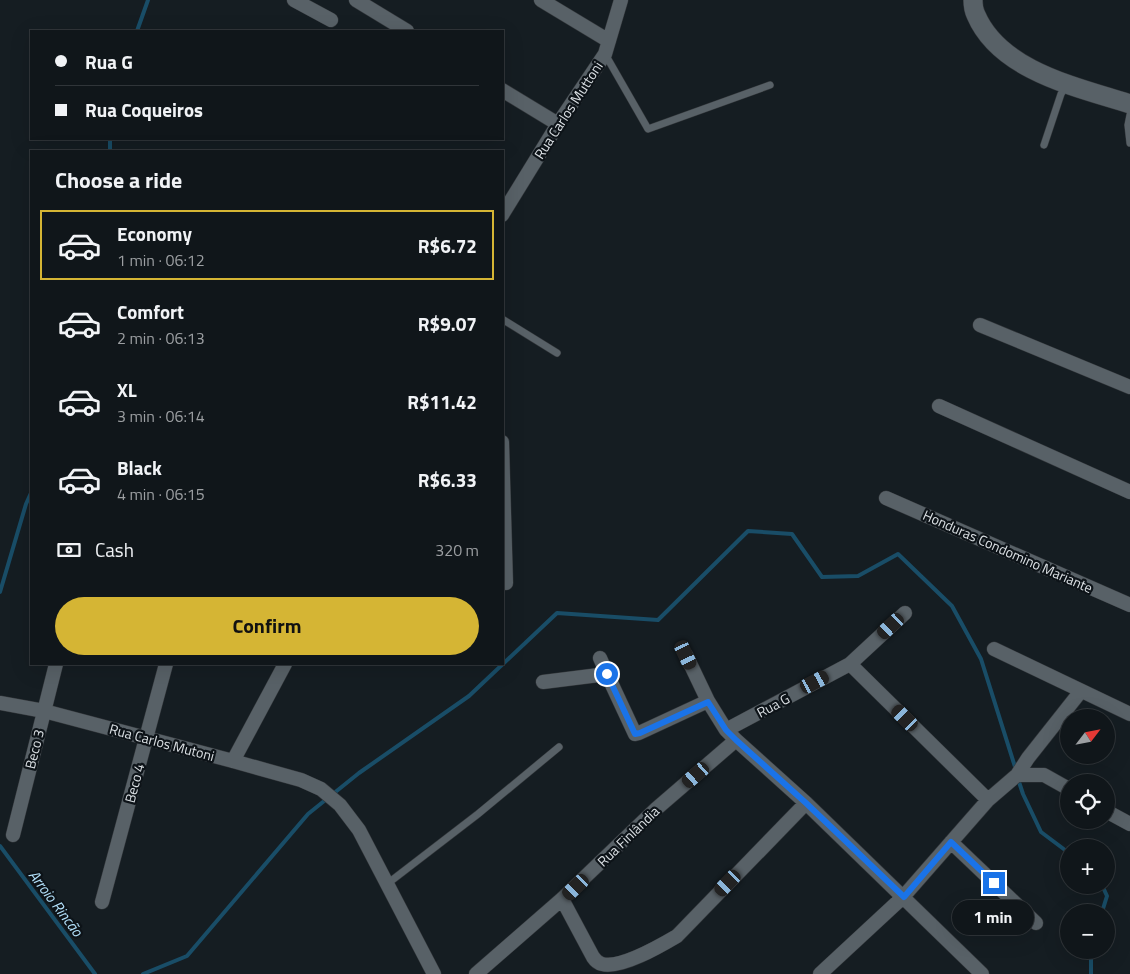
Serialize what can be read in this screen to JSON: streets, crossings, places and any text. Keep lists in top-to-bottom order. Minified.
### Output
{"streets":{"street":["Rua Carlos Muttoni","Honduras Condomino Mariante","Rua G","Rua Carlos Mutoni","Beco 3","Beco 4","Rua Finlândia"]},"crossings":[["Rua G","Rua Finlândia"],["Rua Carlos Mutoni","Beco 3"],["Rua Carlos Mutoni","Beco 4"]],"water":["Arroio Rincão"],"north":"top right","page":{"banner":["Rua G","Rua Coqueiros"],"heading":"Choose a ride","list":[{"name":"Economy","note":"1 min · 06:12","value":"R$6.72"},{"name":"Comfort","note":"2 min · 06:13","value":"R$9.07"},{"name":"XL","note":"3 min · 06:14","value":"R$11.42"},{"name":"Black","note":"4 min · 06:15","value":"R$6.33"}],"pay":["Cash","320 m"],"buttons":"Confirm","map_buttons":["+","−"],"bubble":"1 min"}}
